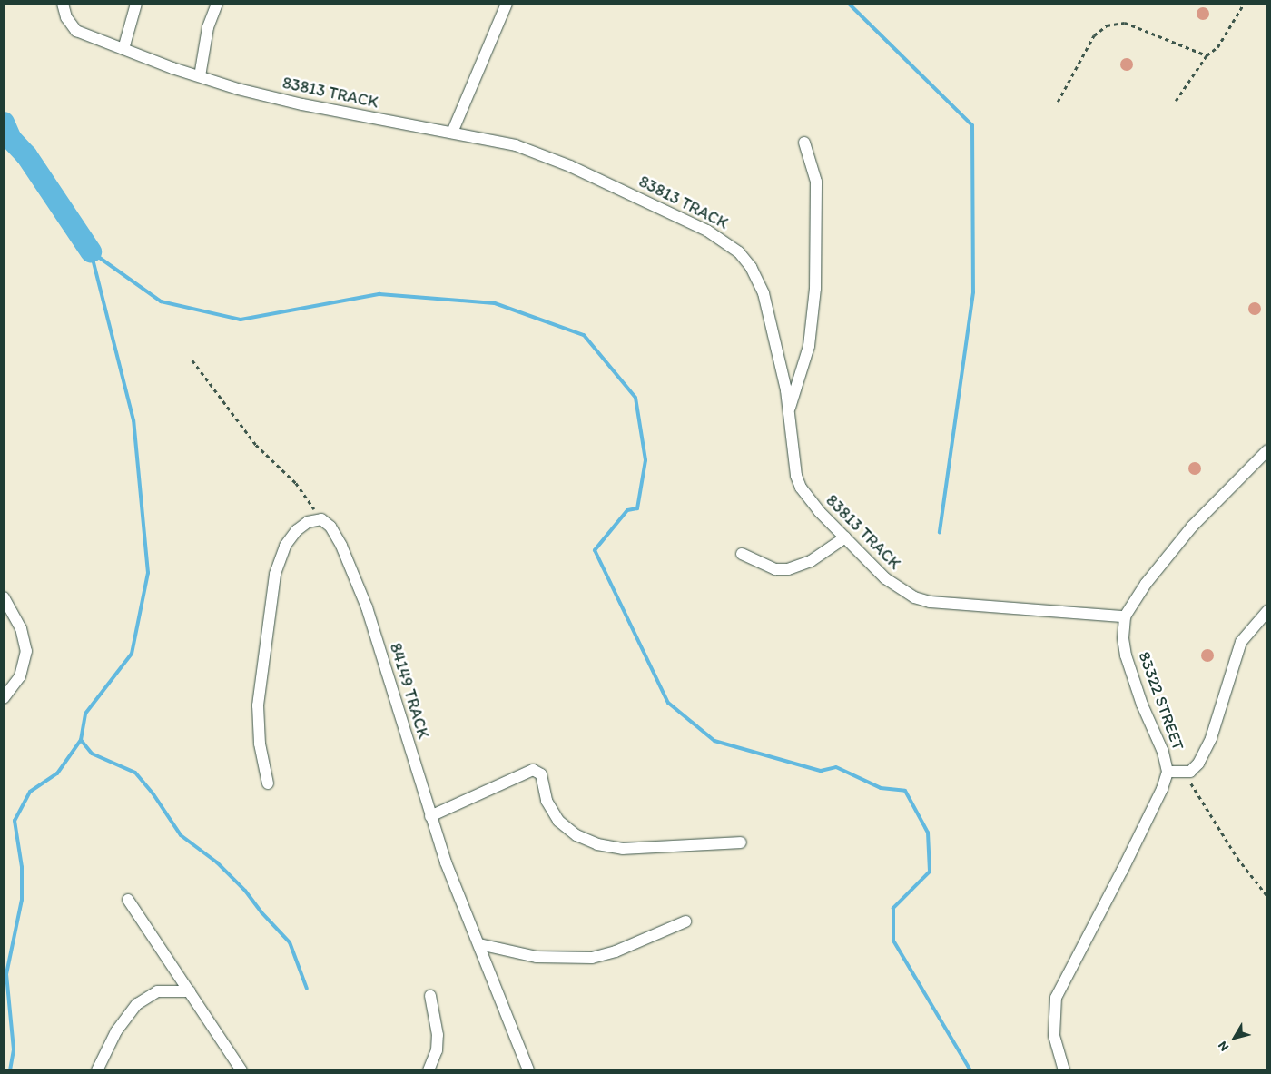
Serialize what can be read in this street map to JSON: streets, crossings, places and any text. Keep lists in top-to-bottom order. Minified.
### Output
{"streets":{"street":["83813 TRACK","84149 TRACK","83322 STREET"]},"crossings":[["83813 TRACK","83322 STREET"]],"north":"bottom left"}
